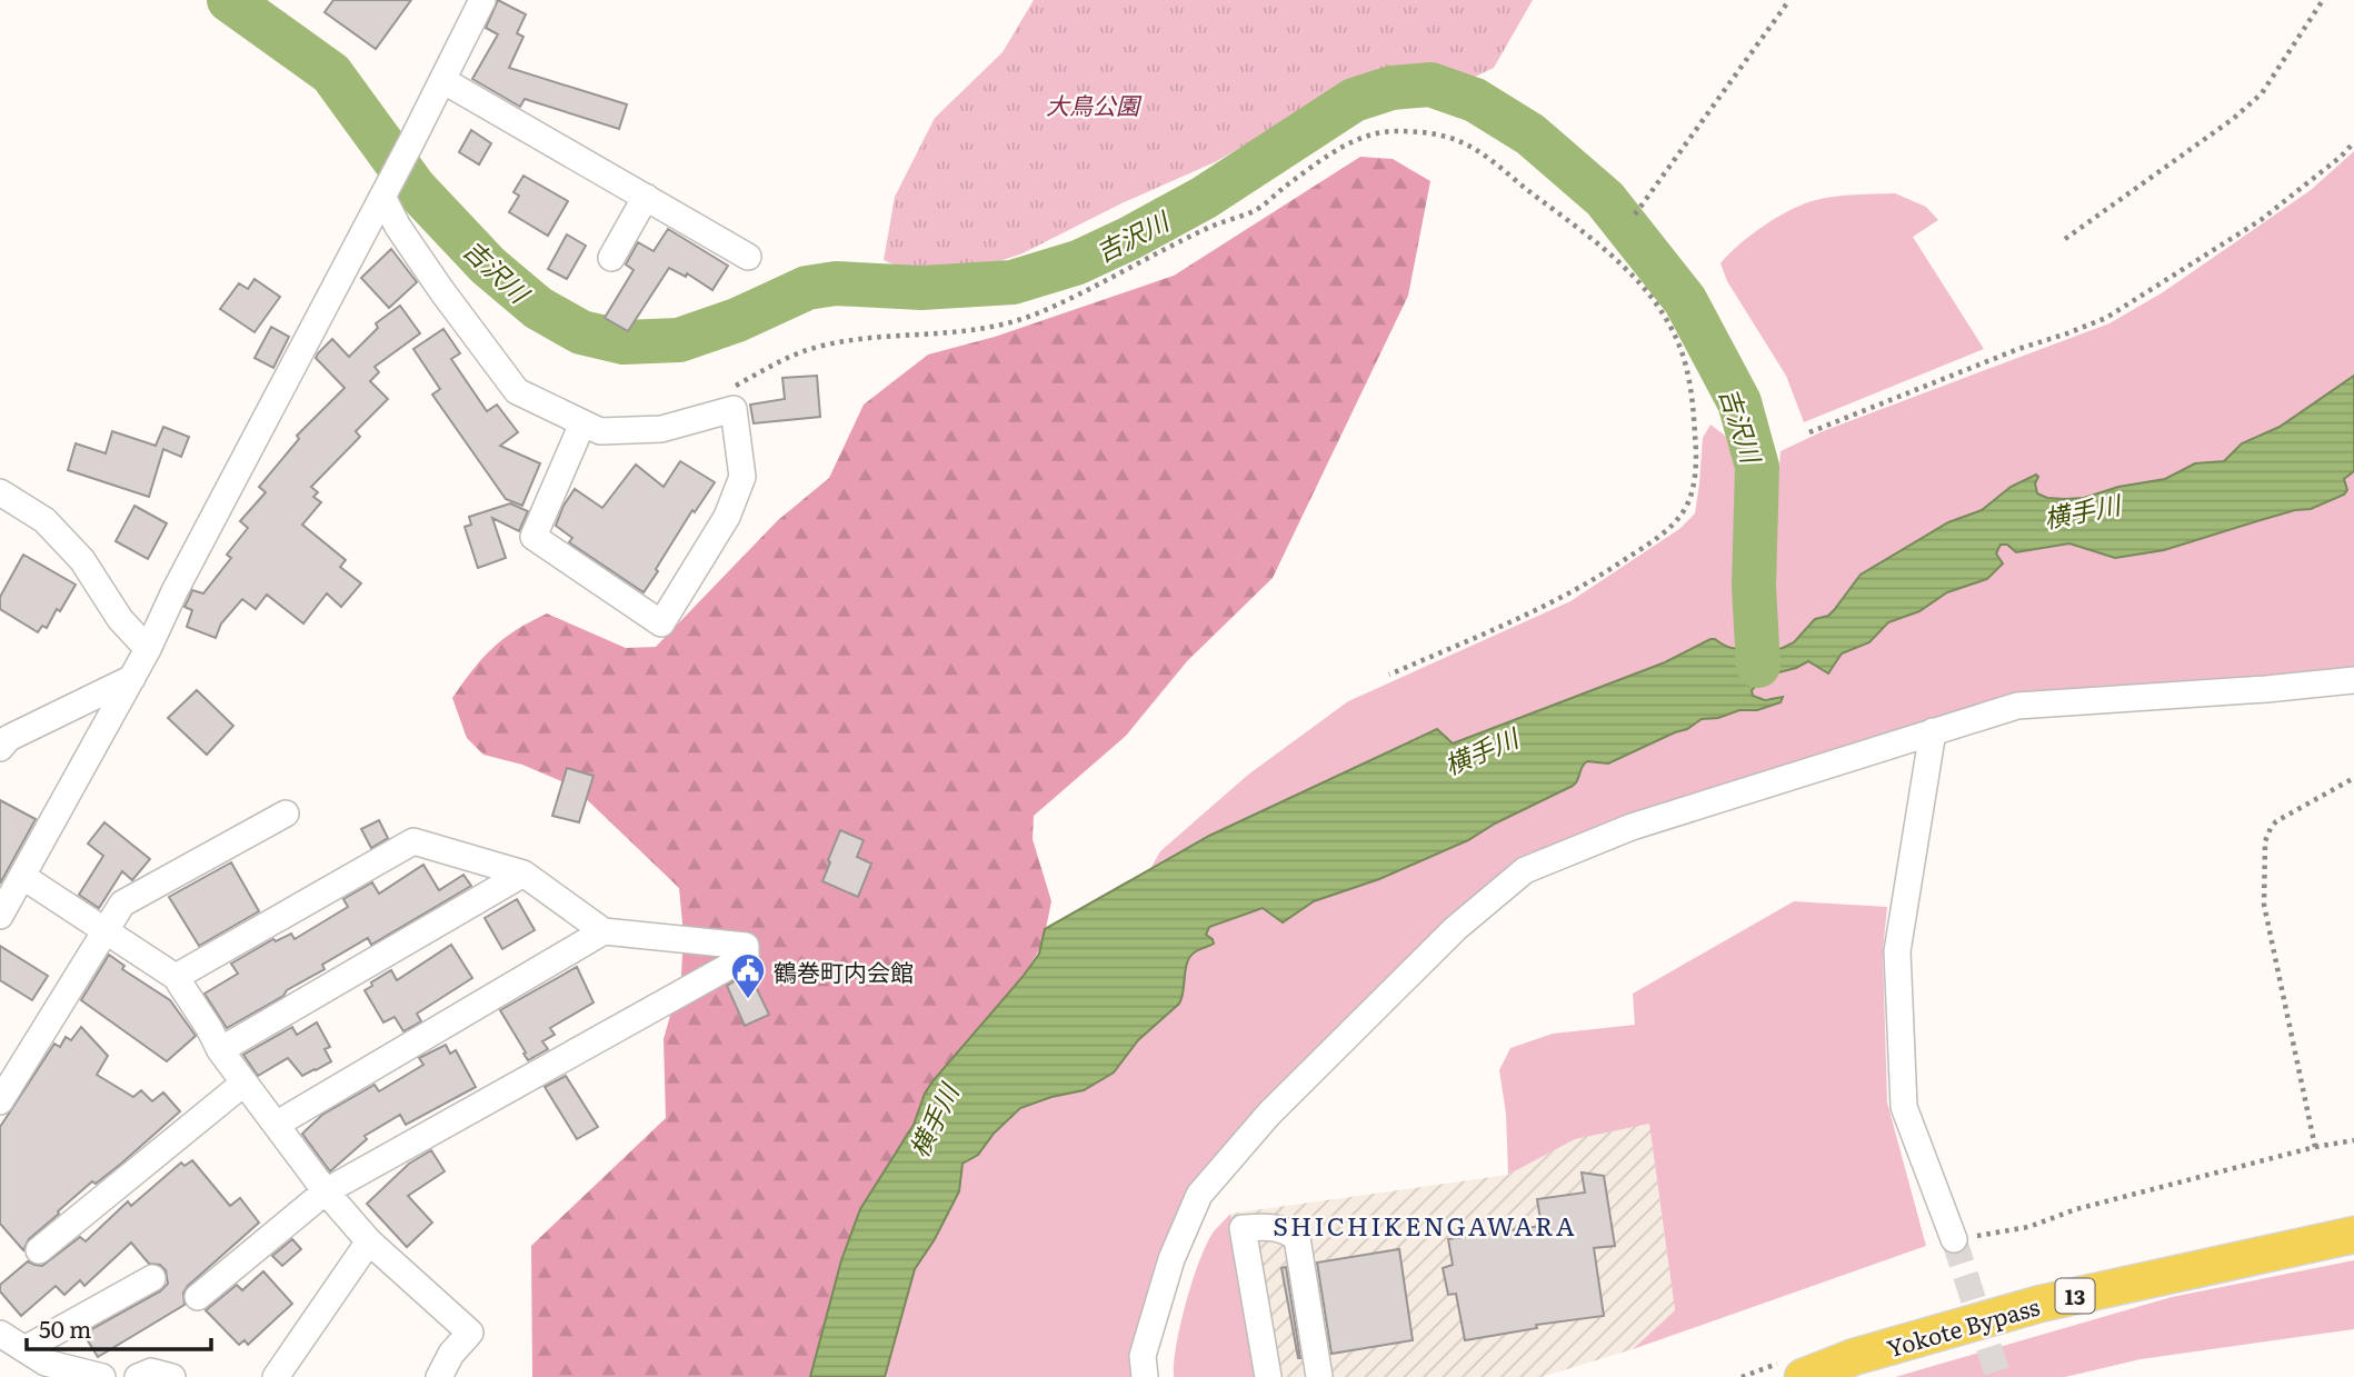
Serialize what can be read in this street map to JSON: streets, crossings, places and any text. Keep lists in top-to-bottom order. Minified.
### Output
{"streets":{"highway":["13","Yokote Bypass"]},"districts":["SHICHIKENGAWARA"],"water":["吉沢川","横手川"],"parks":["大鳥公園"],"places":{"public building":["鶴巻町内会館"]},"scale_bar":"50 m"}
